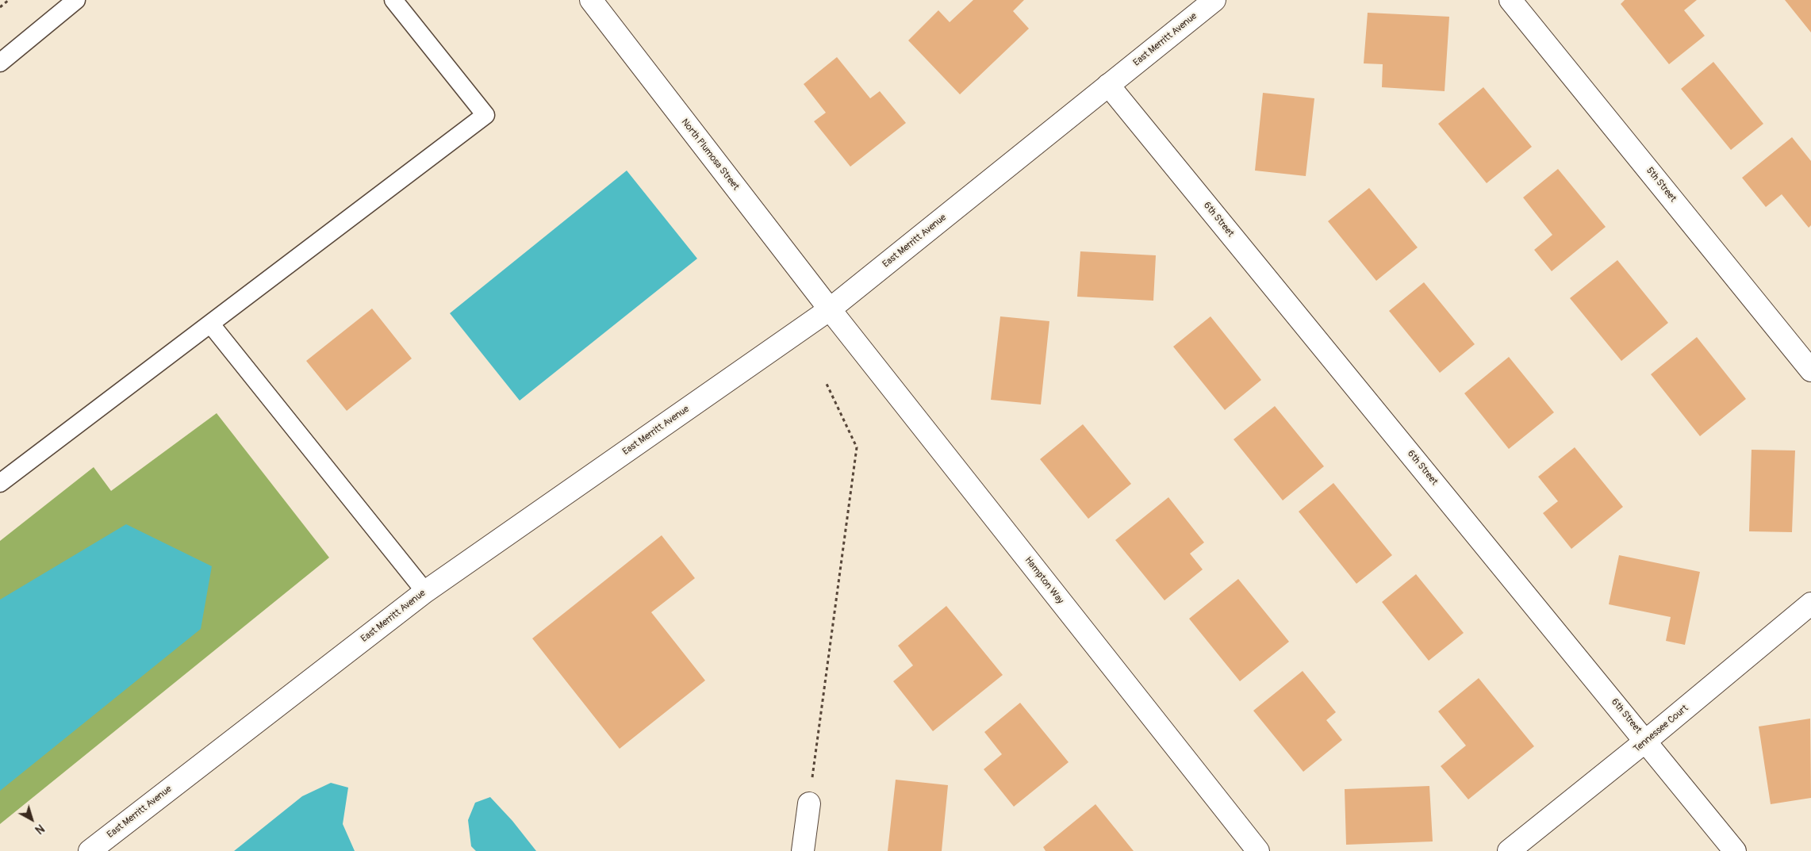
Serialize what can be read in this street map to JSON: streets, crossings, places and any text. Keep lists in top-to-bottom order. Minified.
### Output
{"streets":{"street":["East Merritt Avenue","North Plumosa Street","5th Street","6th Street","Hampton Way","Tennessee Court"]},"crossings":[["East Merritt Avenue","North Plumosa Street"],["East Merritt Avenue","6th Street"],["East Merritt Avenue","Hampton Way"],["North Plumosa Street","Hampton Way"],["6th Street","Tennessee Court"]],"north":"bottom right"}
